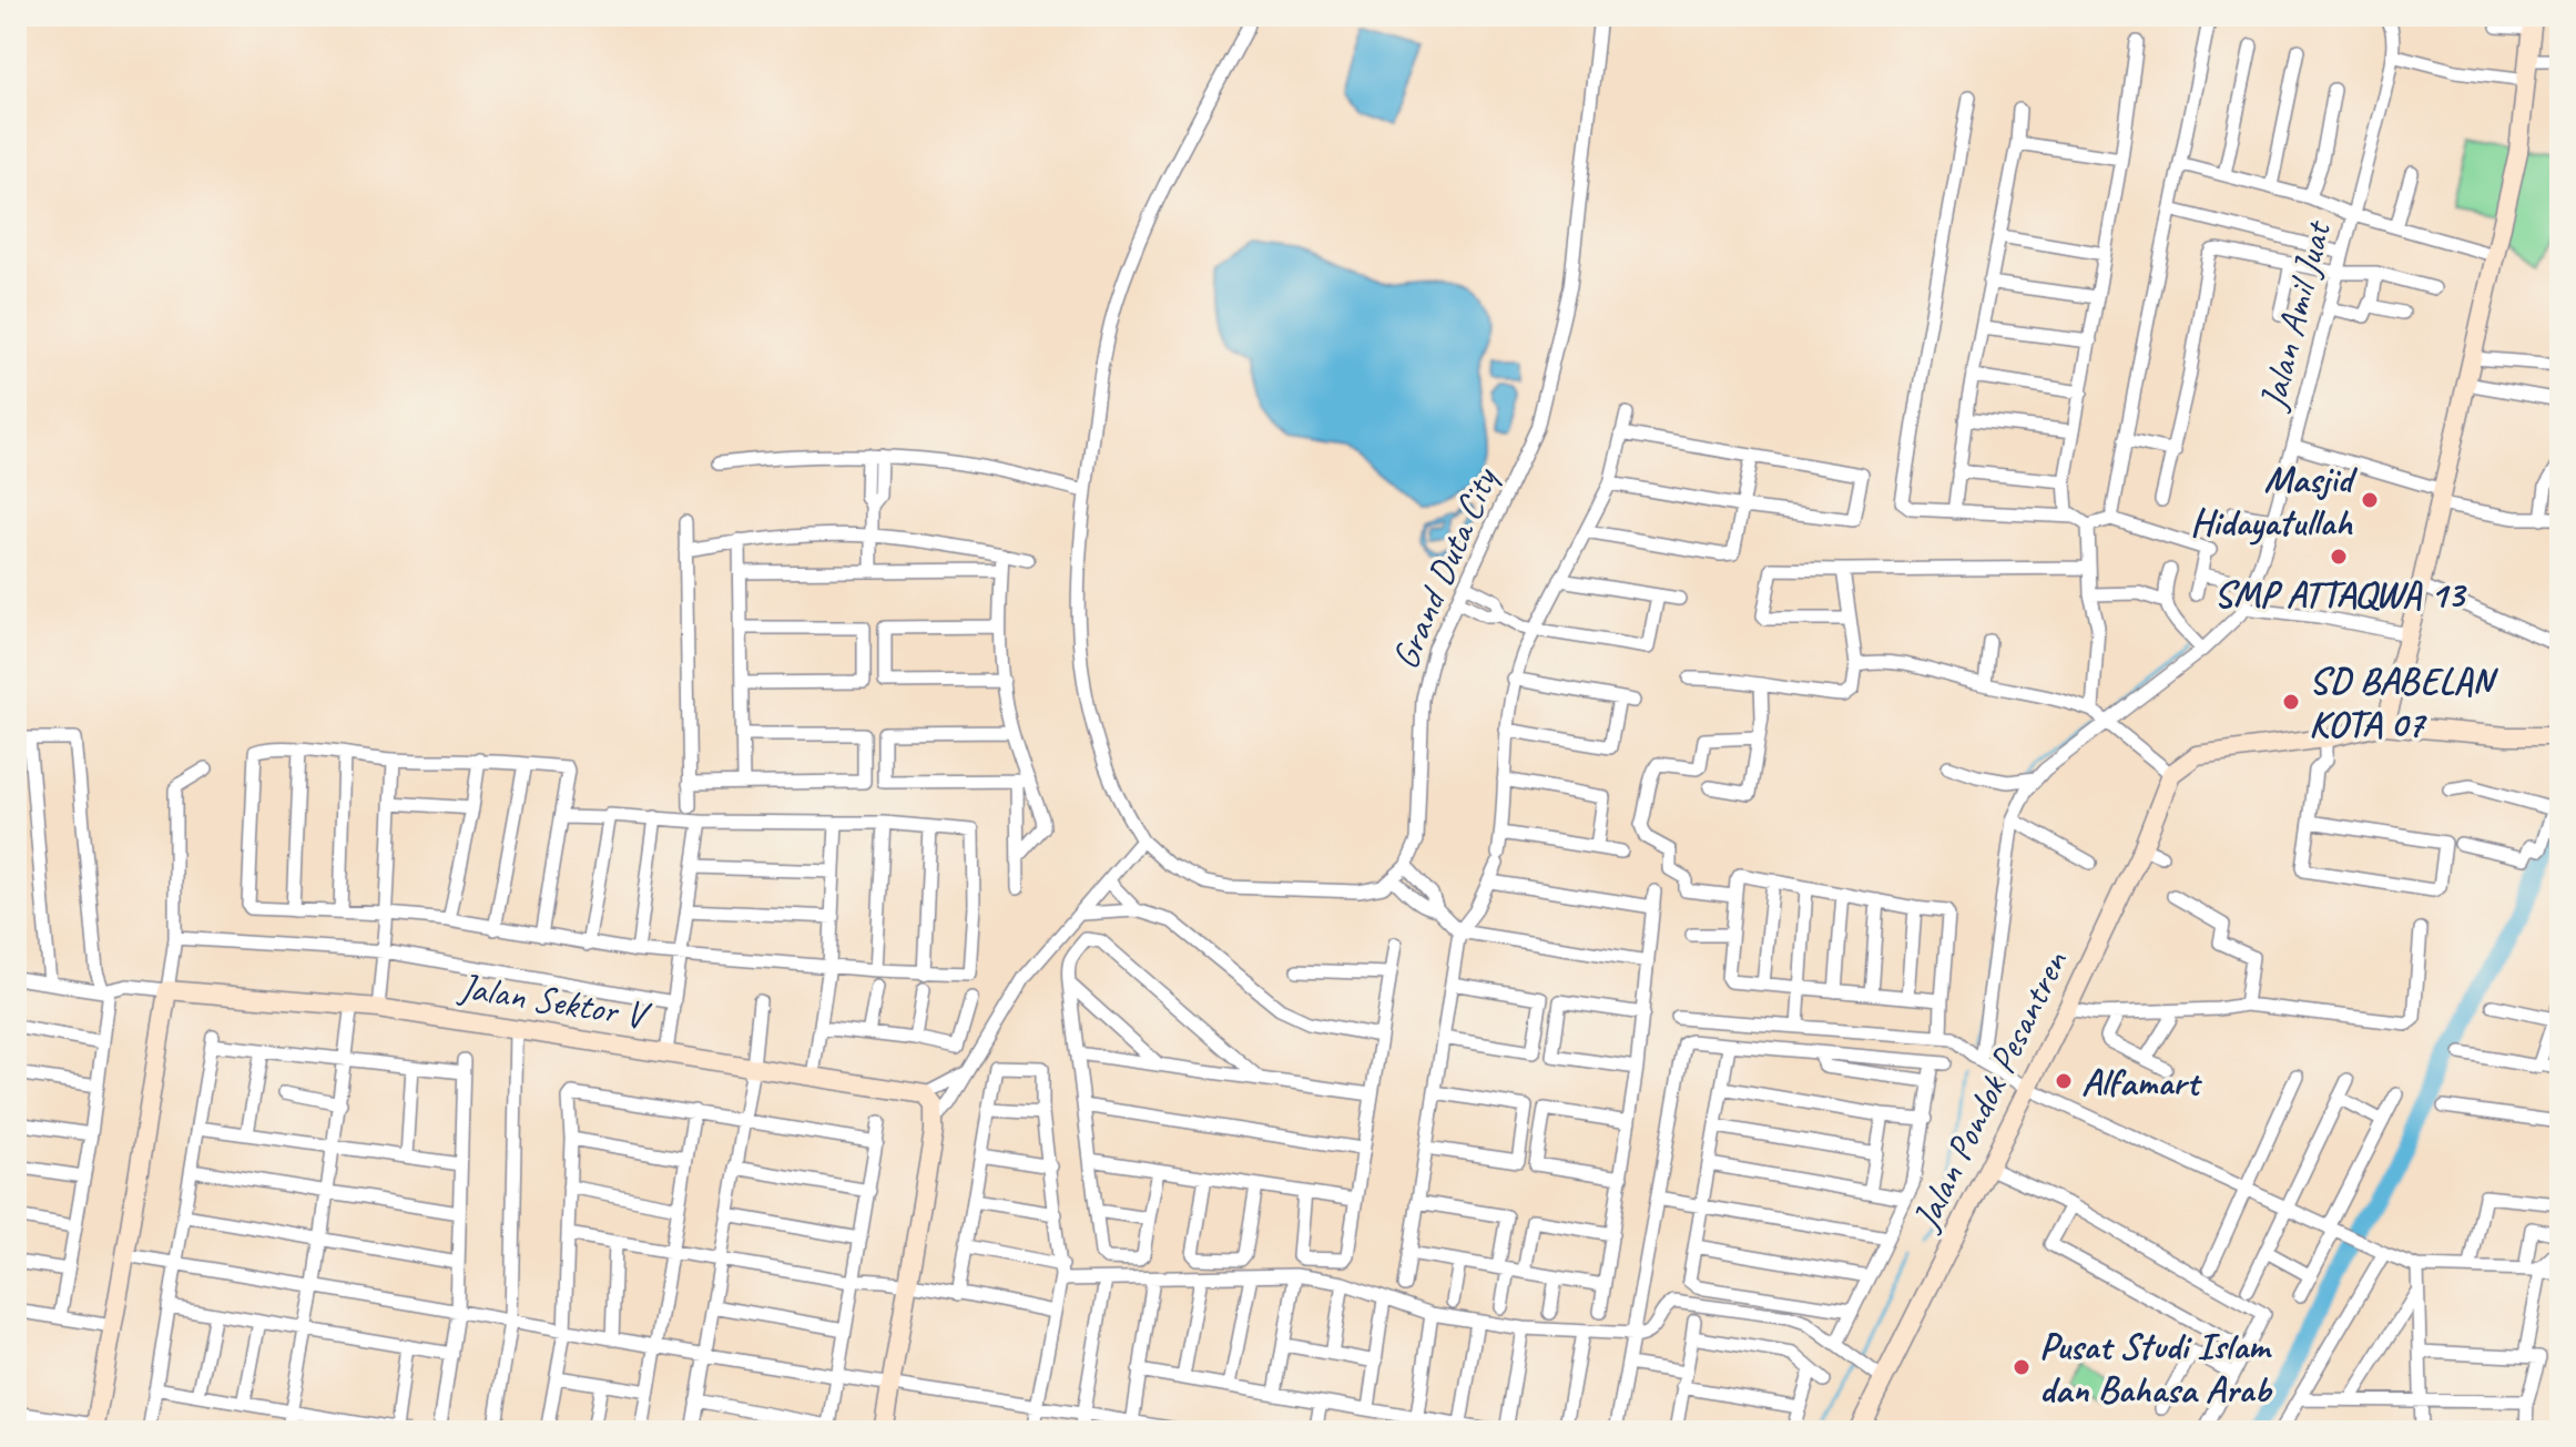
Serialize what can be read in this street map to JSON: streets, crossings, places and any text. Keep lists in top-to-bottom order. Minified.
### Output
{"streets":{"street":["Jalan Amil Juat","Grand Duta City","Jalan Sektor V","Jalan Pondok Pesantren"]},"places":["Masjid Hidayatullah","SMP ATTAQWA 13","SD BABELAN KOTA 07","Alfamart","Pusat Studi Islam dan Bahasa Arab"]}
